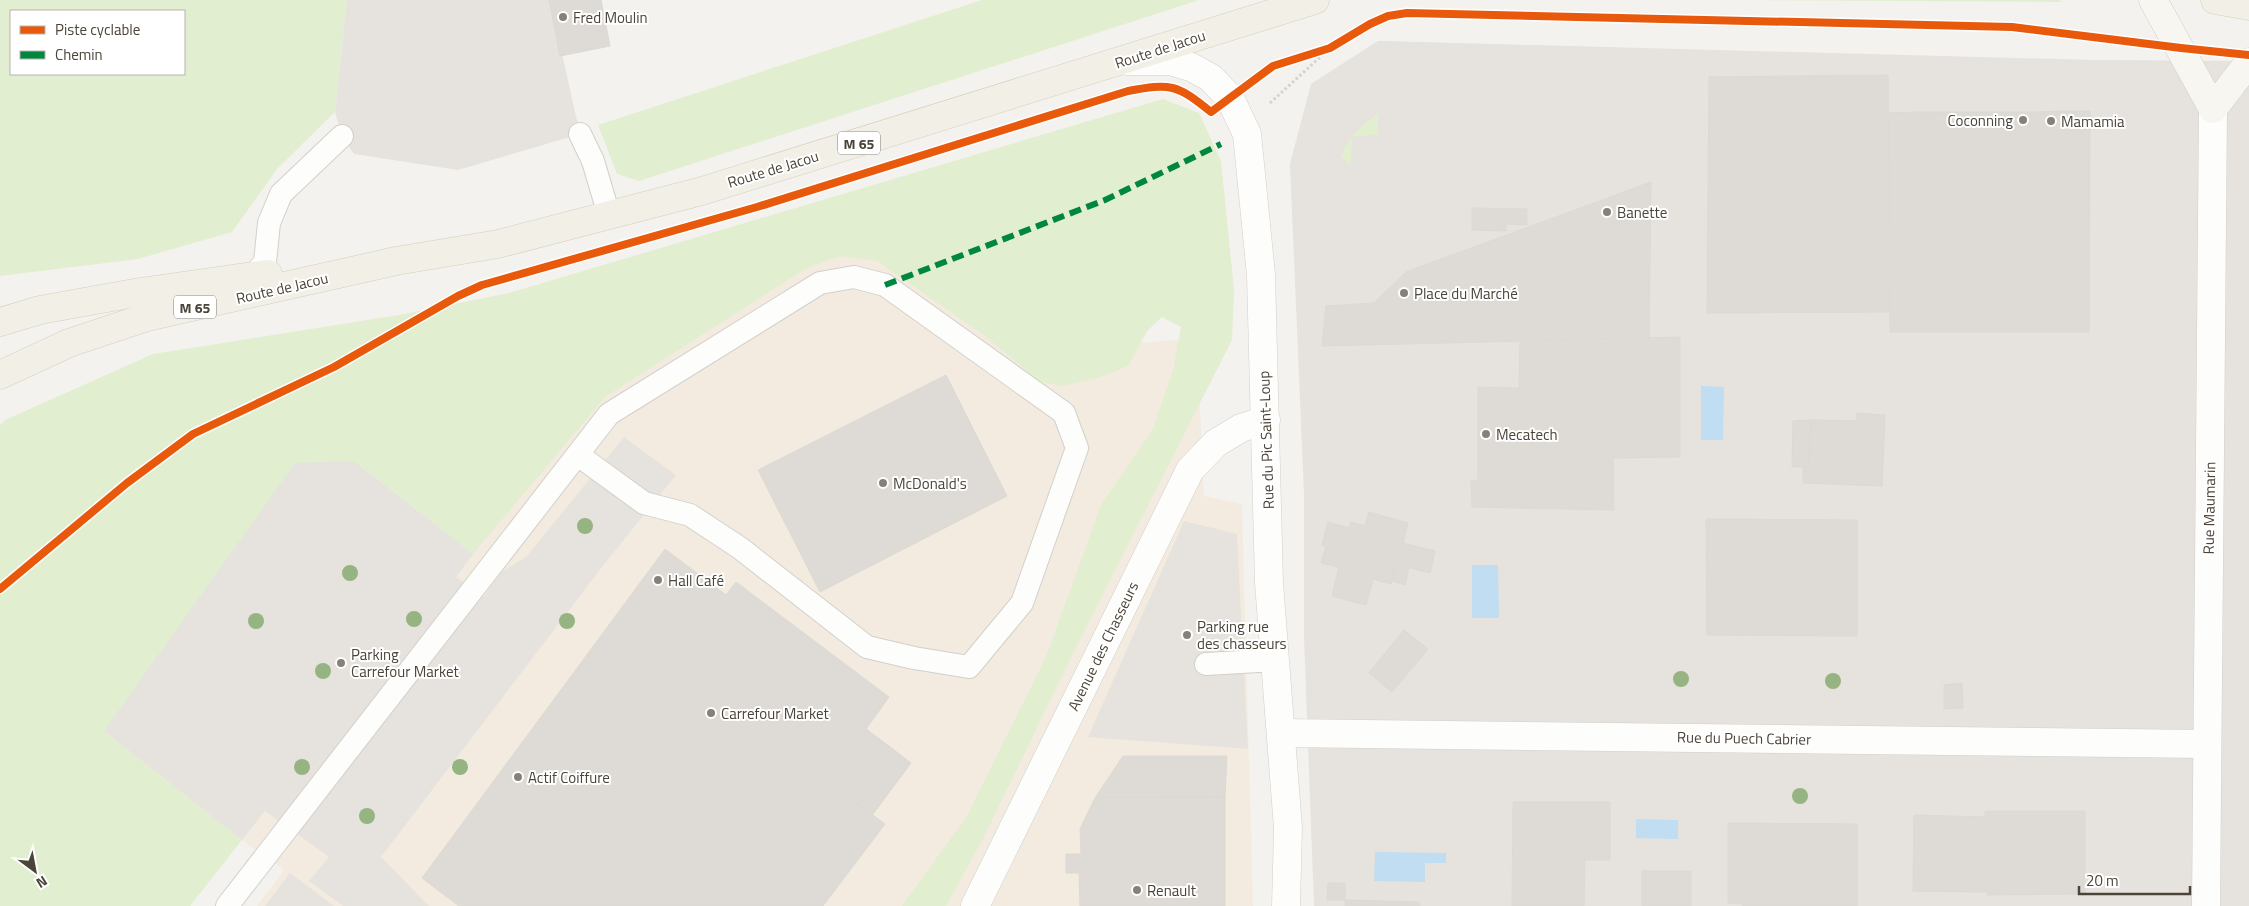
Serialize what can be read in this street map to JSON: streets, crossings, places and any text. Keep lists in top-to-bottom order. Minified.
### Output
{"streets":{"main road":["Route de Jacou","M 65"],"street":["Rue du Pic Saint-Loup","Rue Maumarin","Avenue des Chasseurs","Rue du Puech Cabrier"]},"crossings":[["Route de Jacou","Rue du Pic Saint-Loup"],["Rue du Pic Saint-Loup","Avenue des Chasseurs"],["Rue du Pic Saint-Loup","Rue du Puech Cabrier"],["Rue Maumarin","Rue du Puech Cabrier"]],"places":["Fred Moulin","Coconning","Mamamia","Banette","Place du Marché","Mecatech","McDonald's","Hall Café","Parking rue des chasseurs","Parking Carrefour Market","Carrefour Market","Actif Coiffure","Renault"],"legend":["Piste cyclable","Chemin"],"scale_bar":"20 m","north":"bottom right"}
